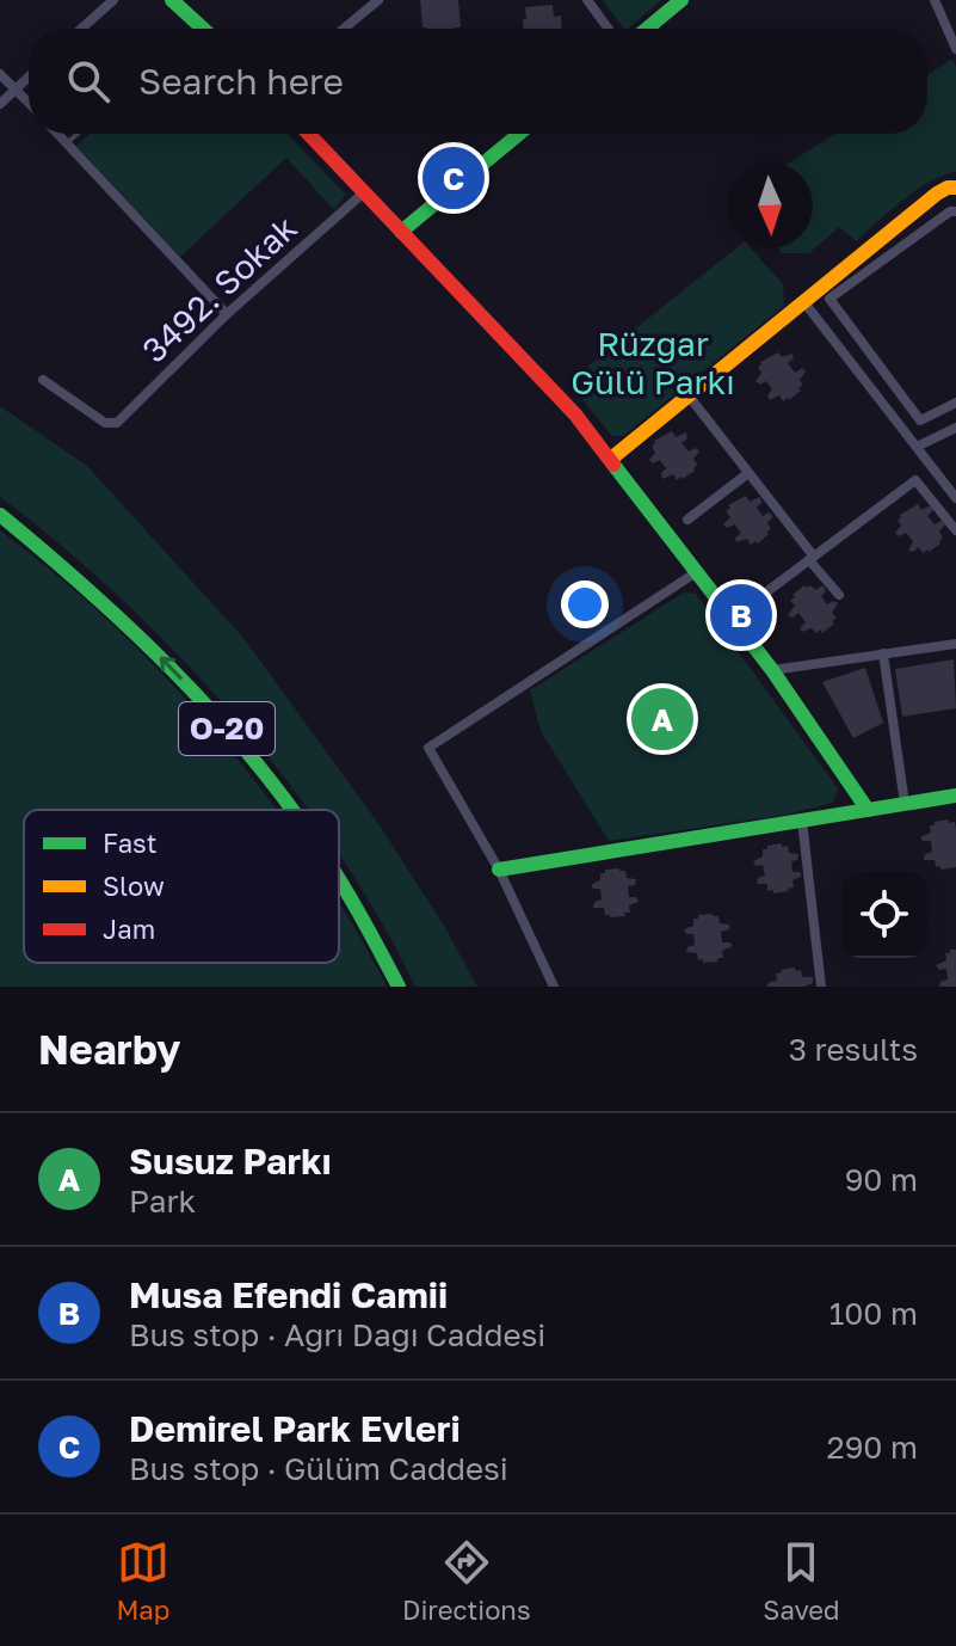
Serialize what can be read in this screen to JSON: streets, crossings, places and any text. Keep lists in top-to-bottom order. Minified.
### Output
{"streets":{"main road":["O-20"],"street":["3492. Sokak"]},"parks":["Rüzgar Gülü Parkı"],"legend":["Fast","Slow","Jam"],"north":"bottom","page":{"search":"Search here","pins":["C","B","A"],"heading":["Nearby","3 results"],"list":[{"mark":"A","name":"Susuz Parkı","note":"Park","value":"90 m"},{"mark":"B","name":"Musa Efendi Camii","note":"Bus stop · Ağrı Dağı Caddesi","value":"100 m"},{"mark":"C","name":"Demirel Park Evleri","note":"Bus stop · Gülüm Caddesi","value":"290 m"}],"nav":["Map","Directions","Saved"]}}
